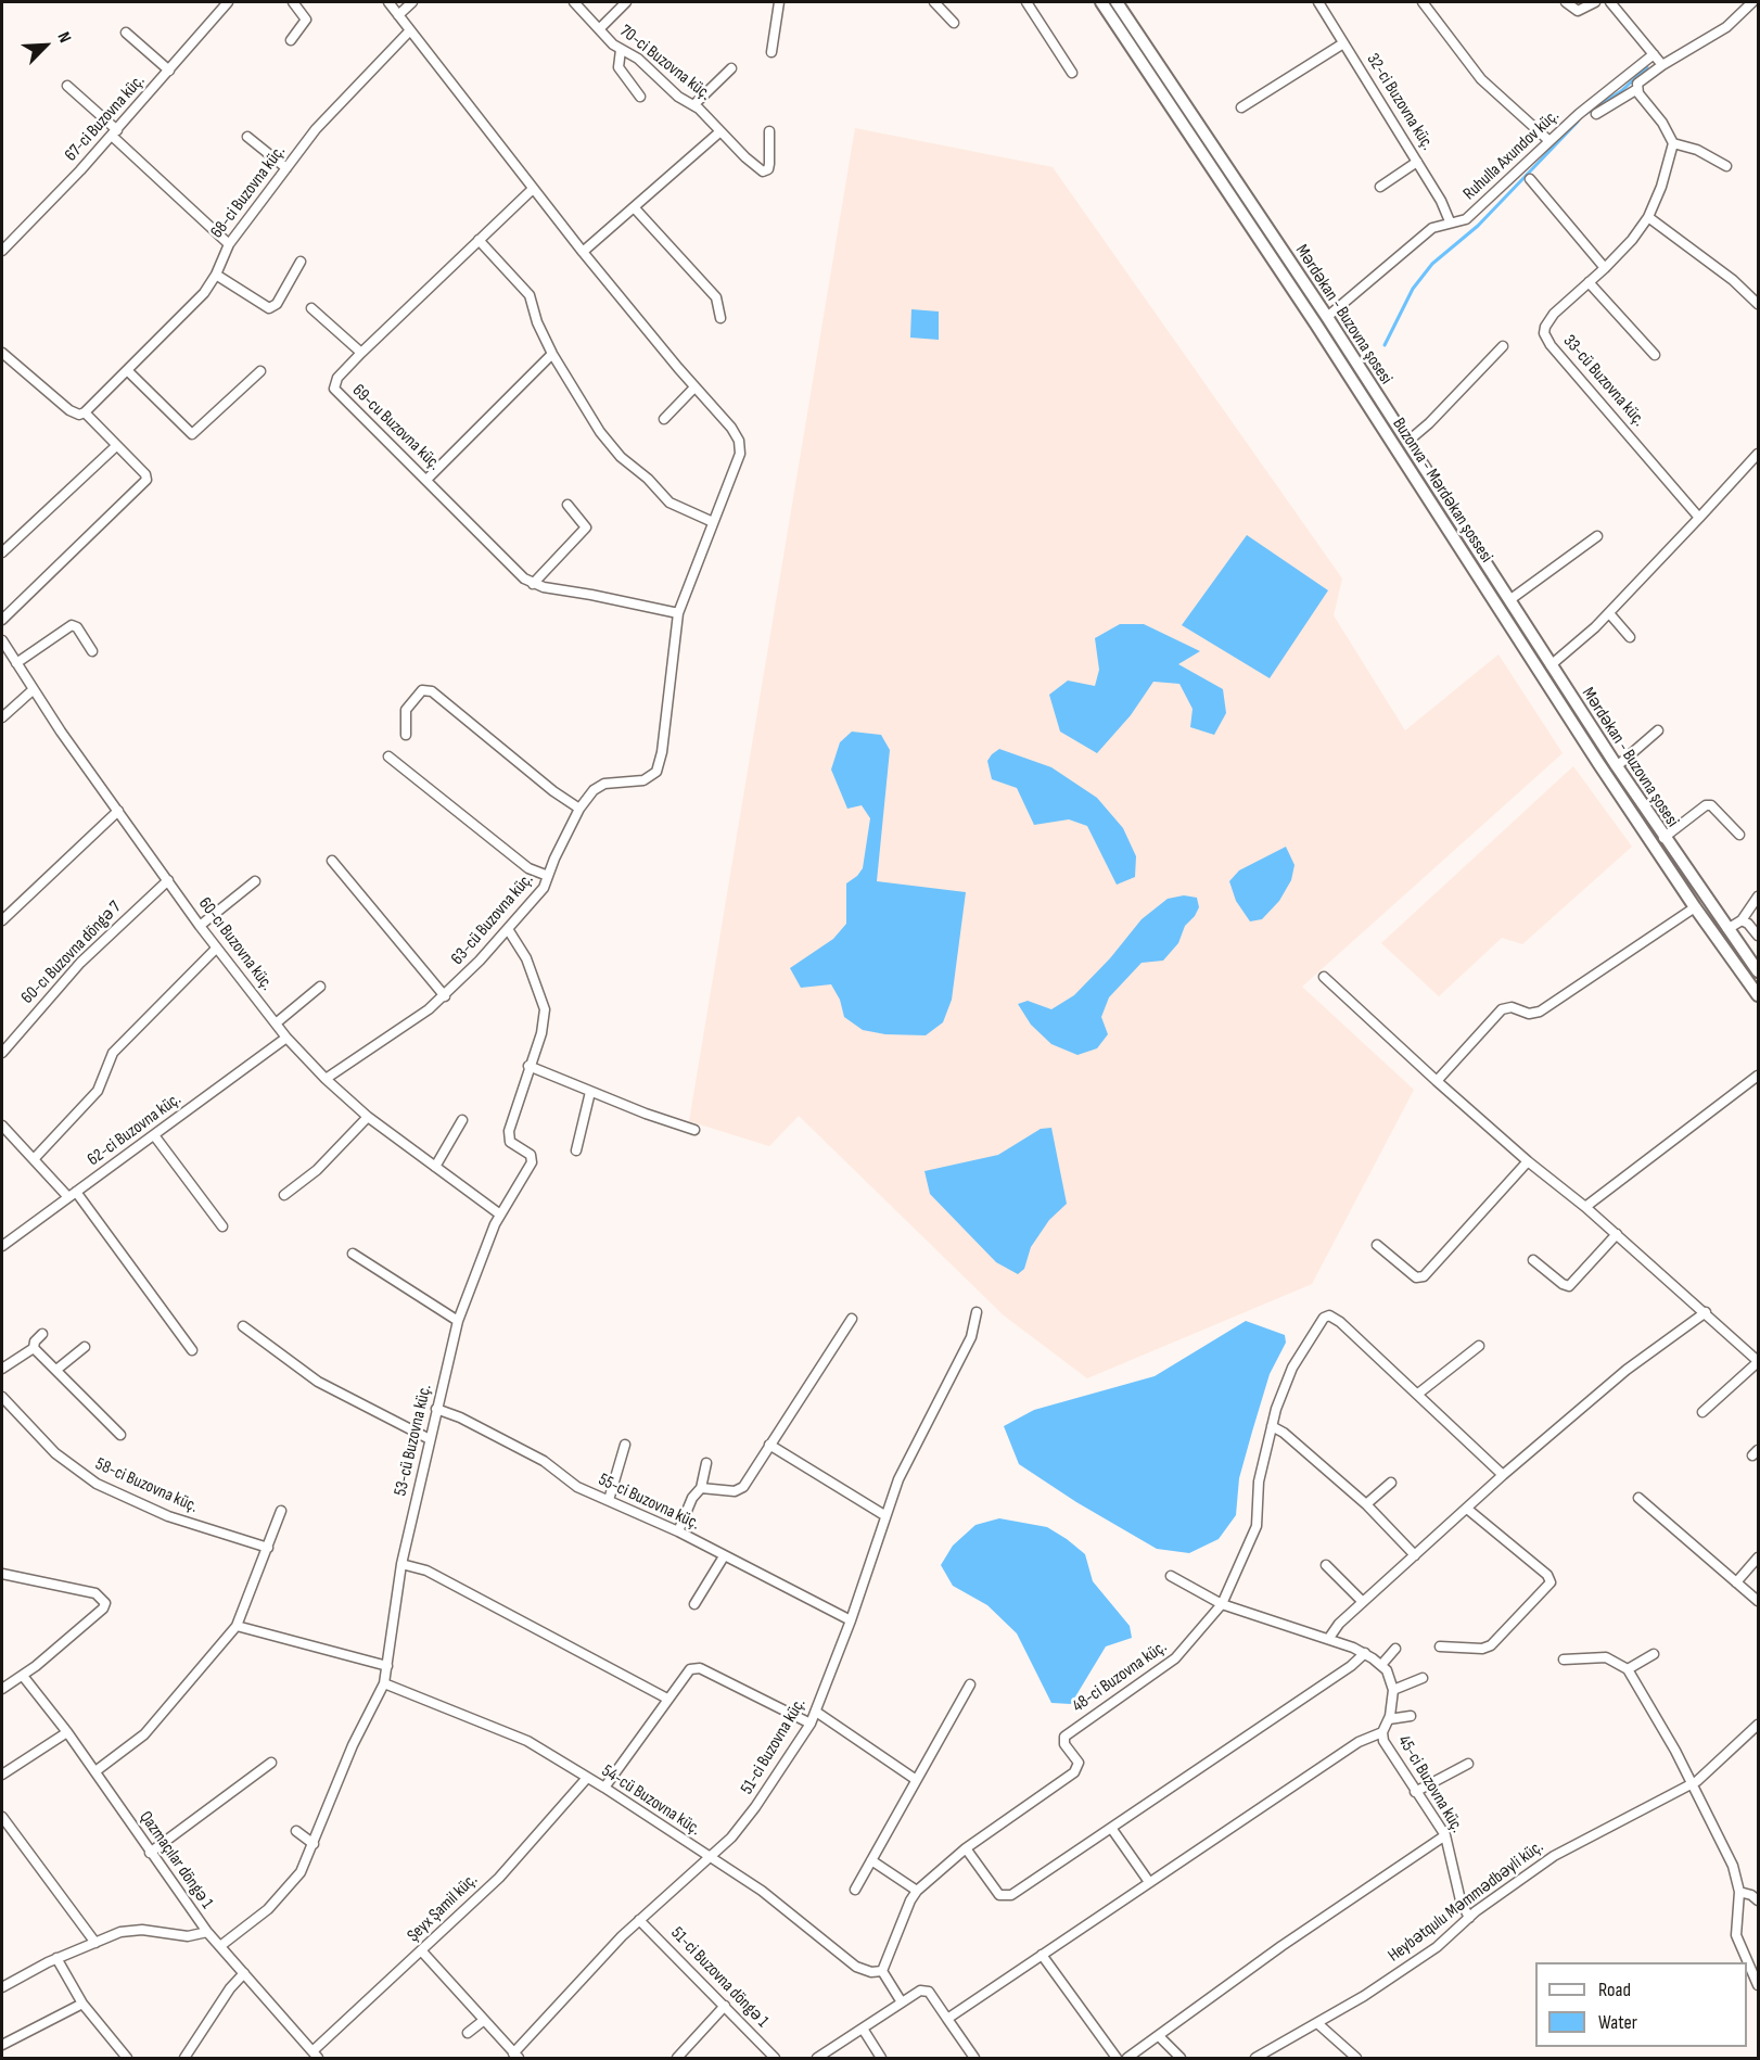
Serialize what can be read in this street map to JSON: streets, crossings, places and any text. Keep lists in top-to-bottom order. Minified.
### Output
{"streets":{"main road":["Mərdəkan - Buzovna şosesi","Buzonva - Mərdəkan şossesi"],"street":["70-ci Buzovna küç.","32-ci Buzovna küç.","67-ci Buzovna küç.","Ruhulla Axundov küç.","68-ci Buzovna küç.","33-cü Buzovna küç.","69-cu Buzovna küç.","63-cü Buzovna küç.","60-cı Buzovna küç.","60-cı Buzovna döngə 7","62-ci Buzovna küç.","53-cü Buzovna küç.","58-ci Buzovna küç.","55-ci Buzovna küç.","48-ci Buzovna küç.","51-ci Buzovna küç.","45-ci Buzovna küç.","54-cü Buzovna küç.","Qazmaçılar döngə 1","Heybətqulu Məmmədbəyli küç.","Şeyx Şamil küç.","51-ci Buzovna döngə 1"]},"crossings":[["32-ci Buzovna küç.","Ruhulla Axundov küç."],["Ruhulla Axundov küç.","Mərdəkan - Buzovna şosesi"],["69-cu Buzovna küç.","63-cü Buzovna küç."],["63-cü Buzovna küç.","60-cı Buzovna küç."],["63-cü Buzovna küç.","53-cü Buzovna küç."],["60-cı Buzovna küç.","60-cı Buzovna döngə 7"],["60-cı Buzovna küç.","62-ci Buzovna küç."],["60-cı Buzovna küç.","53-cü Buzovna küç."],["53-cü Buzovna küç.","55-ci Buzovna küç."],["53-cü Buzovna küç.","54-cü Buzovna küç."],["53-cü Buzovna küç.","Qazmaçılar döngə 1"],["55-ci Buzovna küç.","51-ci Buzovna küç."],["48-ci Buzovna küç.","54-cü Buzovna küç."],["51-ci Buzovna küç.","54-cü Buzovna küç."],["51-ci Buzovna küç.","51-ci Buzovna döngə 1"],["45-ci Buzovna küç.","Heybətqulu Məmmədbəyli küç."],["54-cü Buzovna küç.","Şeyx Şamil küç."],["Qazmaçılar döngə 1","Şeyx Şamil küç."]],"legend":["Road","Water"],"north":"top right"}
